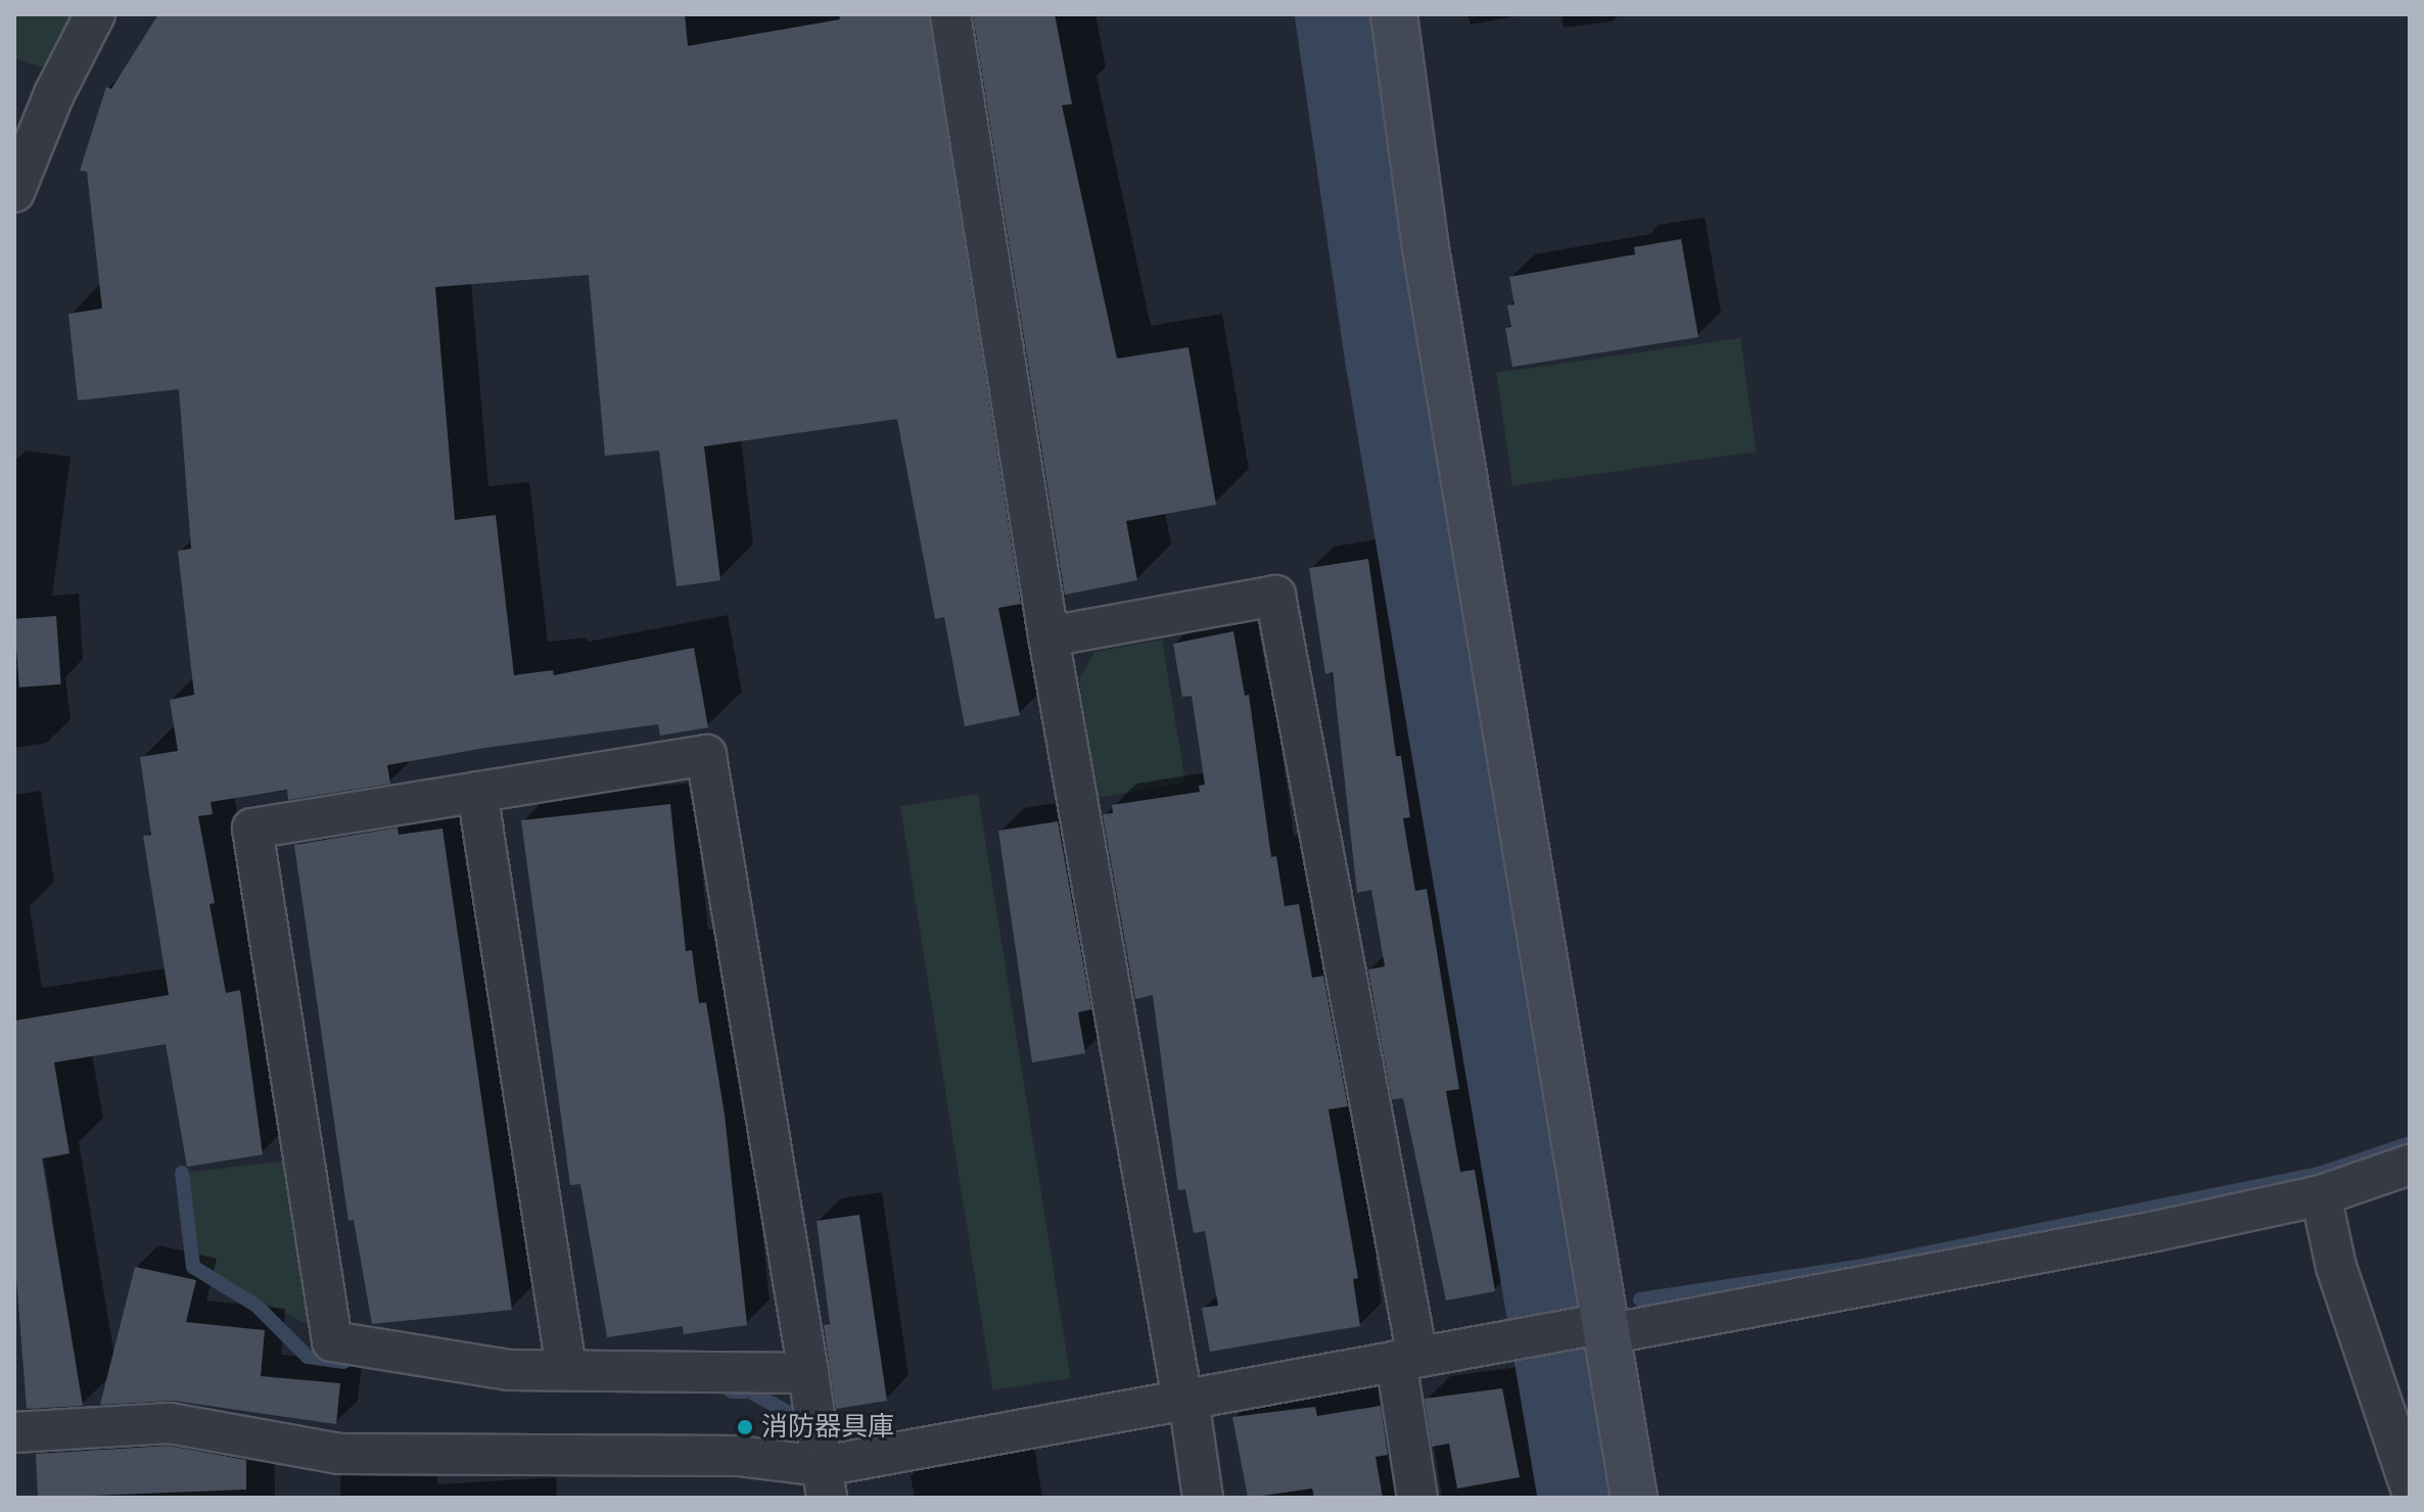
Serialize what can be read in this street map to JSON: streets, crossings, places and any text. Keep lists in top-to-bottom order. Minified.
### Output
{"places":["消防器具庫"]}
